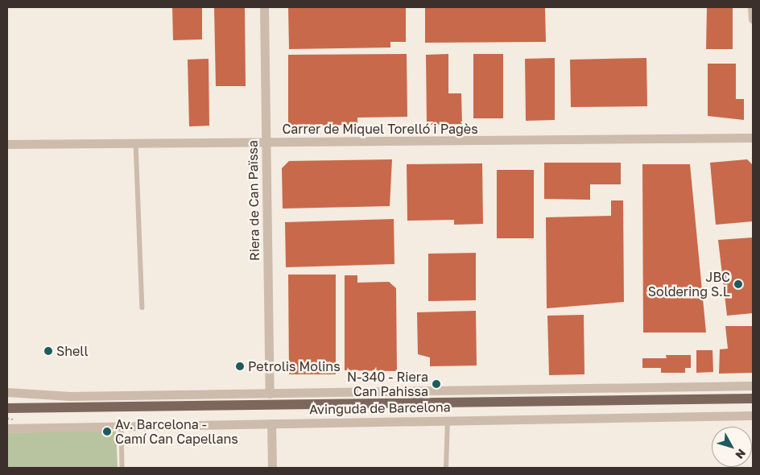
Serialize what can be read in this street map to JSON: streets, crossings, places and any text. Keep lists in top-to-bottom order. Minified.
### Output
{"streets":{"main road":["Avinguda de Barcelona"],"street":["Carrer de Miquel Torelló i Pagès","Riera de Can Païssa"]},"crossings":[["Carrer de Miquel Torelló i Pagès","Riera de Can Païssa"],["Riera de Can Païssa","Avinguda de Barcelona"]],"places":["JBC Soldering S.L","Shell","Petrolis Molins","N-340 - Riera Can Pahissa","Av. Barcelona - Camí Can Capellans"],"north":"bottom right"}
